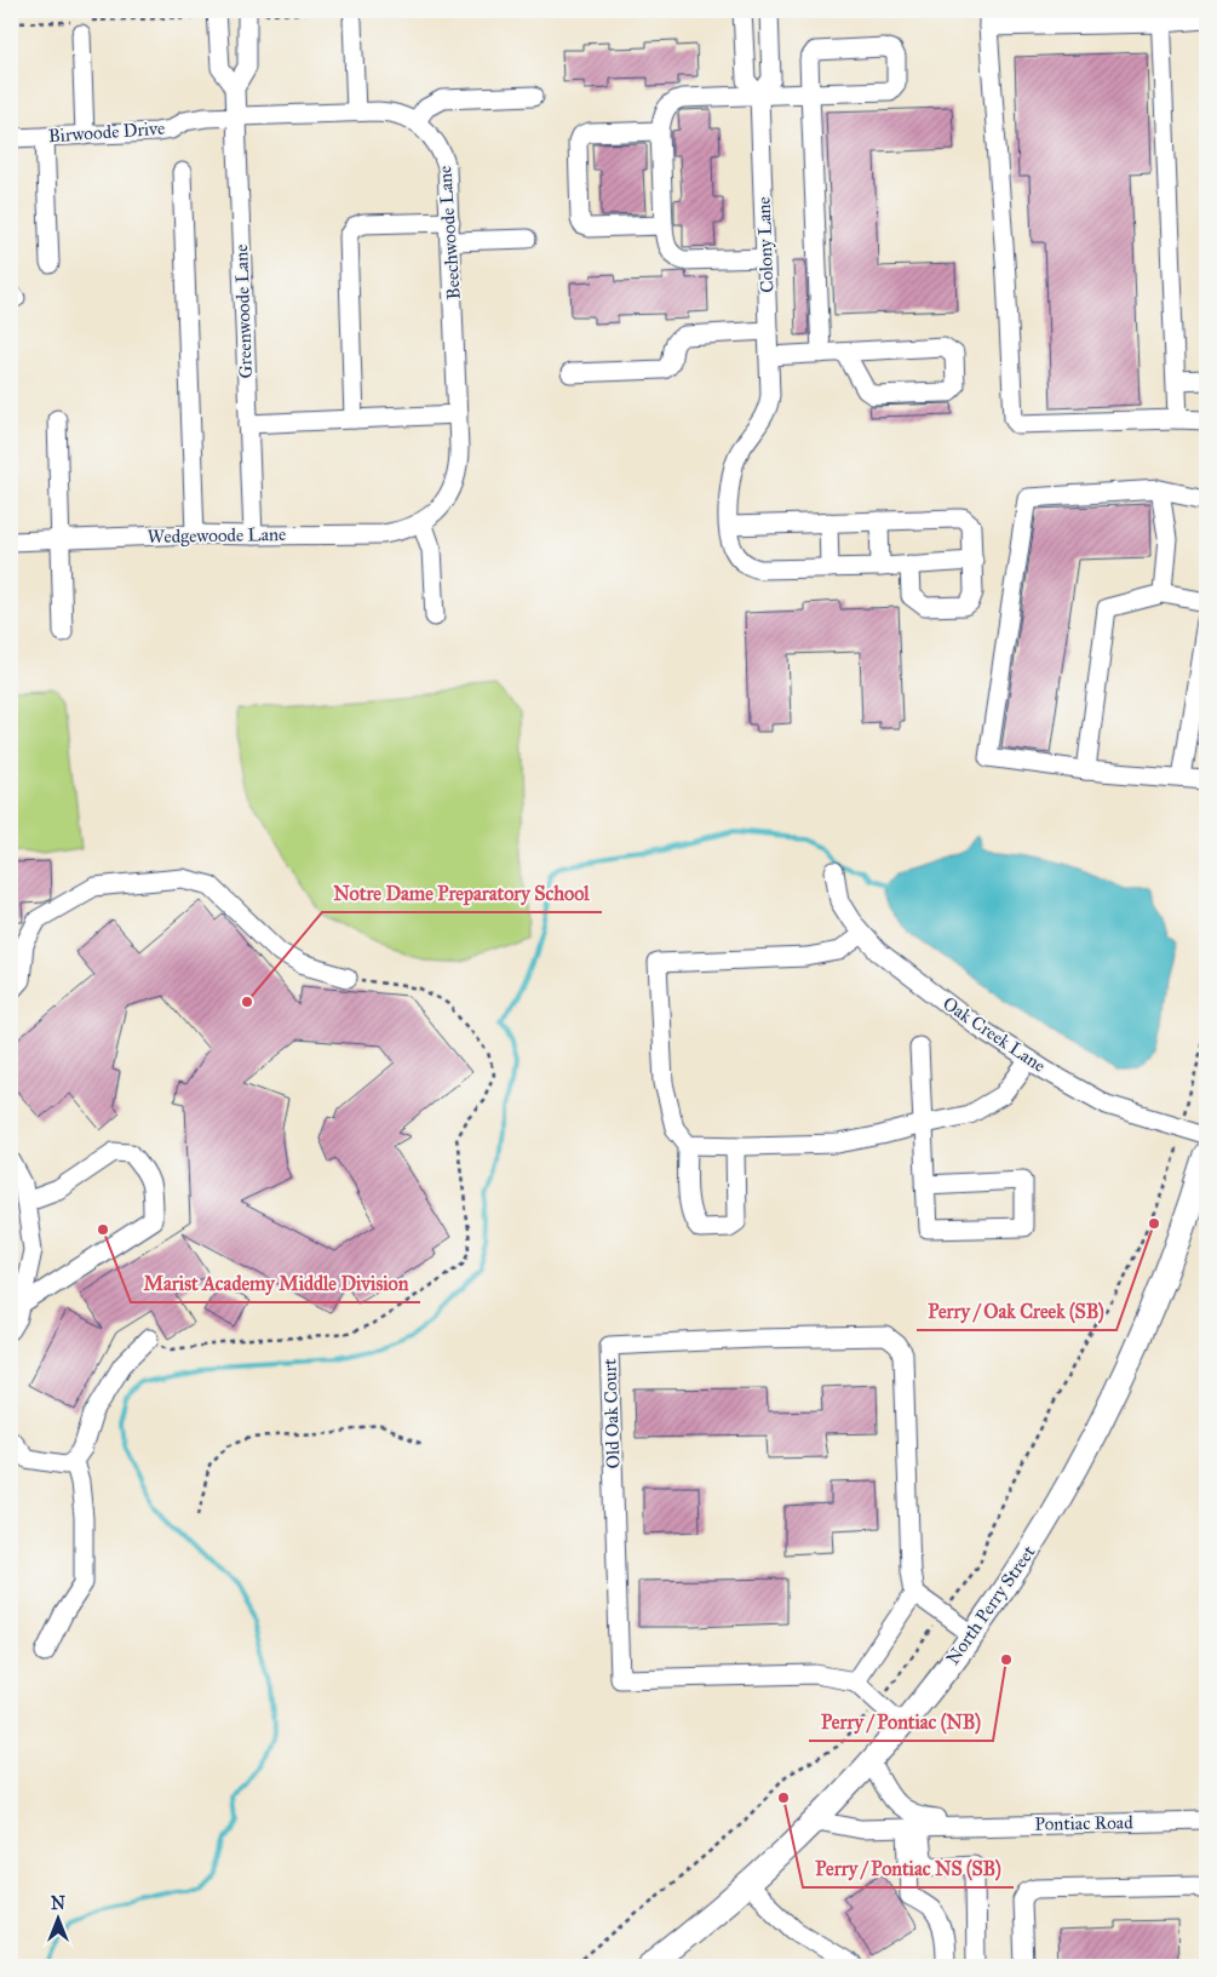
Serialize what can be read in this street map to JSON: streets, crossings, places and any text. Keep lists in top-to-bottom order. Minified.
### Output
{"streets":{"main road":["North Perry Street"],"street":["Birwoode Drive","Beechwoode Lane","Colony Lane","Greenwoode Lane","Wedgewoode Lane","Oak Creek Lane","Old Oak Court","Pontiac Road"]},"crossings":[["Birwoode Drive","Beechwoode Lane"],["Birwoode Drive","Greenwoode Lane"],["Beechwoode Lane","Greenwoode Lane"],["Beechwoode Lane","Wedgewoode Lane"],["Greenwoode Lane","Wedgewoode Lane"],["North Perry Street","Pontiac Road"]],"places":["Notre Dame Preparatory School","Perry / Oak Creek (SB)","Marist Academy Middle Division","Perry / Pontiac (NB)","Perry / Pontiac NS (SB)"],"north":"top"}
